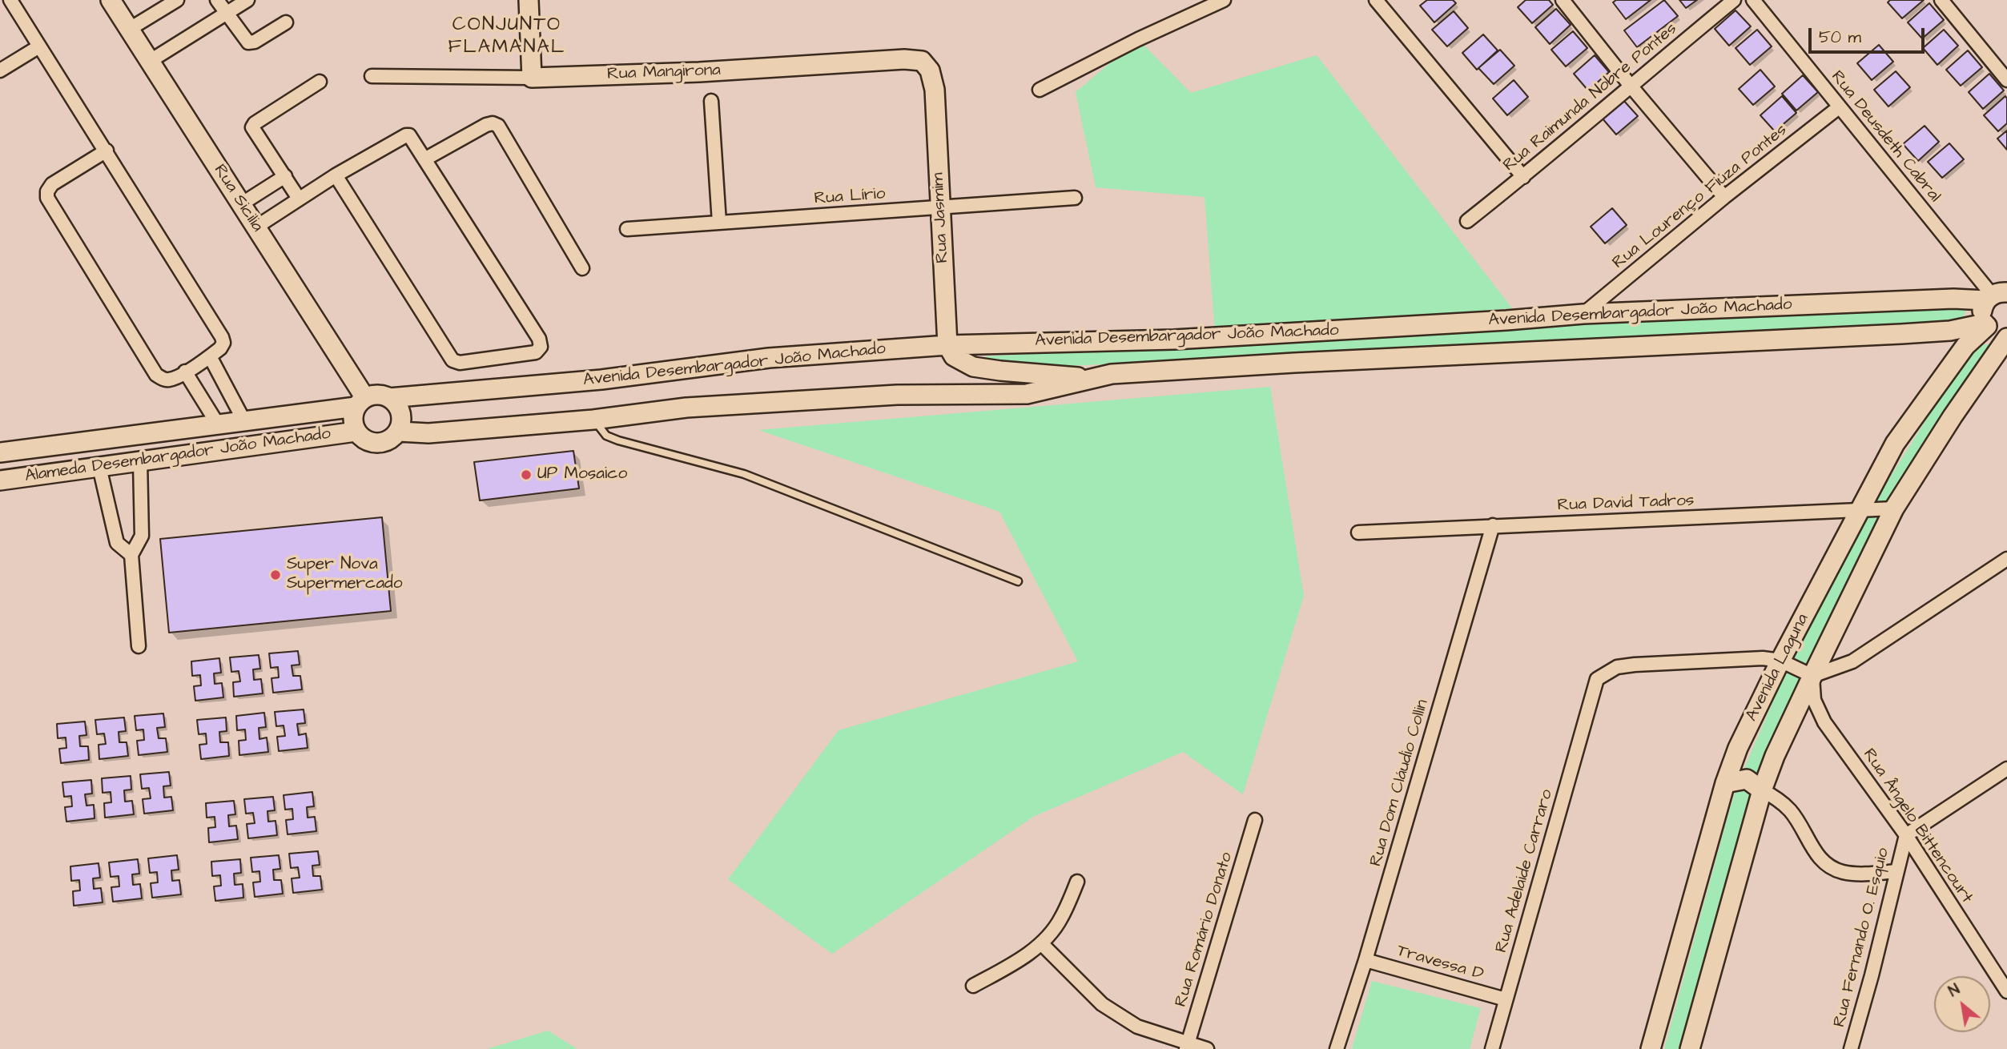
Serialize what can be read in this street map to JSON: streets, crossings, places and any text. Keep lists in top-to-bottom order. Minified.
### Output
{"streets":{"street":["Rua Mangirona","Rua Raimunda Nobre Pontes","Rua Deusdeth Cabral","Rua Lírio","Rua Lourenço Fiúza Pontes","Rua Sicilia","Rua Jasmim","Avenida Desembargador João Machado","Alameda Desembargador João Machado","Rua David Tadros","Avenida Laguna","Rua Dom Cláudio Collin","Rua Ângelo Bittencourt","Rua Adelaide Carraro","Rua Romário Donato","Rua Fernando O. Esquio","Travessa D"]},"crossings":[["Rua Mangirona","Rua Jasmim"],["Rua Deusdeth Cabral","Rua Lourenço Fiúza Pontes"],["Rua Deusdeth Cabral","Avenida Desembargador João Machado"],["Rua Lírio","Rua Jasmim"],["Rua Lourenço Fiúza Pontes","Avenida Desembargador João Machado"],["Rua Sicilia","Avenida Desembargador João Machado"],["Rua Sicilia","Alameda Desembargador João Machado"],["Rua Jasmim","Avenida Desembargador João Machado"],["Avenida Desembargador João Machado","Alameda Desembargador João Machado"],["Avenida Desembargador João Machado","Avenida Laguna"],["Rua David Tadros","Avenida Laguna"],["Rua David Tadros","Rua Dom Cláudio Collin"],["Avenida Laguna","Rua Ângelo Bittencourt"],["Avenida Laguna","Rua Adelaide Carraro"],["Rua Dom Cláudio Collin","Travessa D"],["Rua Ângelo Bittencourt","Rua Fernando O. Esquio"],["Rua Adelaide Carraro","Travessa D"]],"districts":["CONJUNTO FLAMANAL"],"places":["UP Mosaico","Super Nova Supermercado"],"scale_bar":"50 m","north":"top left"}
